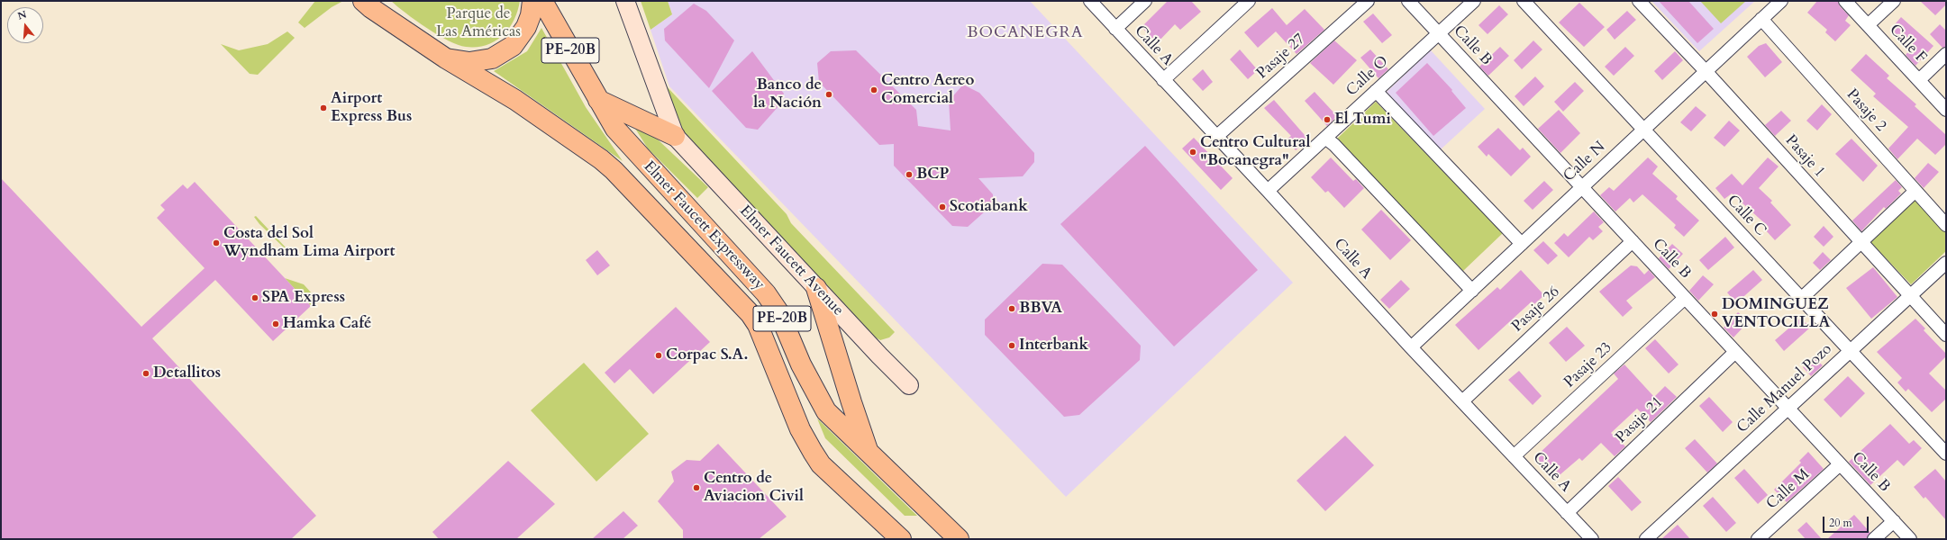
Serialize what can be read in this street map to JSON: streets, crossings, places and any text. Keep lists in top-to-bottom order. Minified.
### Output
{"streets":{"highway":["PE-20B","Elmer Faucett Expressway"],"main road":["Elmer Faucett Avenue"],"street":["Calle F","Calle A","Calle B","Pasaje 27","Calle O","Pasaje 2","Pasaje 1","Calle N","Calle C","Pasaje 26","Pasaje 23","Calle Manuel Pozo","Pasaje 21","Calle M"]},"crossings":[["Calle A","Pasaje 27"],["Calle A","Calle O"],["Calle A","Calle N"],["Calle A","Pasaje 26"],["Calle A","Pasaje 23"],["Calle A","Pasaje 21"],["Calle B","Calle O"],["Calle B","Calle N"],["Calle B","Pasaje 26"],["Calle B","Pasaje 23"],["Calle B","Calle Manuel Pozo"],["Calle B","Pasaje 21"],["Calle B","Calle M"],["PE-20B","Elmer Faucett Expressway"],["Pasaje 2","Calle N"],["Pasaje 1","Calle N"],["Pasaje 1","Calle Manuel Pozo"],["Calle N","Calle C"],["Calle C","Calle Manuel Pozo"]],"districts":["BOCANEGRA"],"parks":["Parque de Las Américas"],"places":["Centro Aereo Comercial","Banco de la Nación","Airport Express Bus","El Tumi","Centro Cultural \"Bocanegra\"","BCP","Scotiabank","Costa del Sol Wyndham Lima Airport","SPA Express","BBVA","DOMINGUEZ VENTOCILLA","Hamka Café","Interbank","Corpac S.A.","Detallitos","Centro de Aviacion Civil"],"scale_bar":"20 m","north":"top"}
